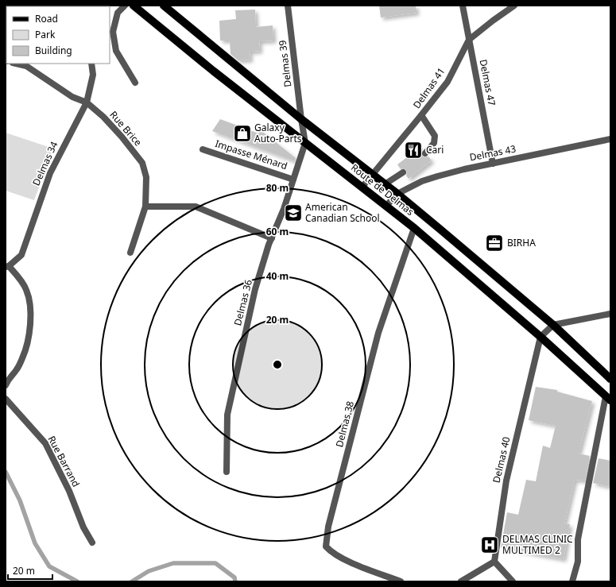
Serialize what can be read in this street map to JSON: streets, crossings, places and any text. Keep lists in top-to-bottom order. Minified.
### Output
{"streets":{"main road":["Route de Delmas"],"street":["Delmas 39","Delmas 47","Delmas 41","Rue Brice","Delmas 43","Impasse Ménard","Delmas 34","Delmas 36","Delmas 38","Delmas 40","Rue Barrand"]},"crossings":[["Delmas 39","Route de Delmas"],["Delmas 39","Delmas 36"],["Delmas 47","Delmas 41"],["Delmas 47","Delmas 43"],["Delmas 41","Route de Delmas"],["Rue Brice","Delmas 34"],["Delmas 43","Route de Delmas"],["Impasse Ménard","Delmas 36"],["Route de Delmas","Delmas 36"],["Route de Delmas","Delmas 38"],["Route de Delmas","Delmas 40"]],"places":{"shop":["Galaxy Auto-Parts"],"restaurant":["Cari"],"school or university":["American Canadian School"],"office":["BIRHA"],"hospital":["DELMAS CLINIC MULTIMED 2"]},"legend":["Road","Park","Building"],"scale_bar":"20 m","rings":["80 m","60 m","40 m","20 m"]}
